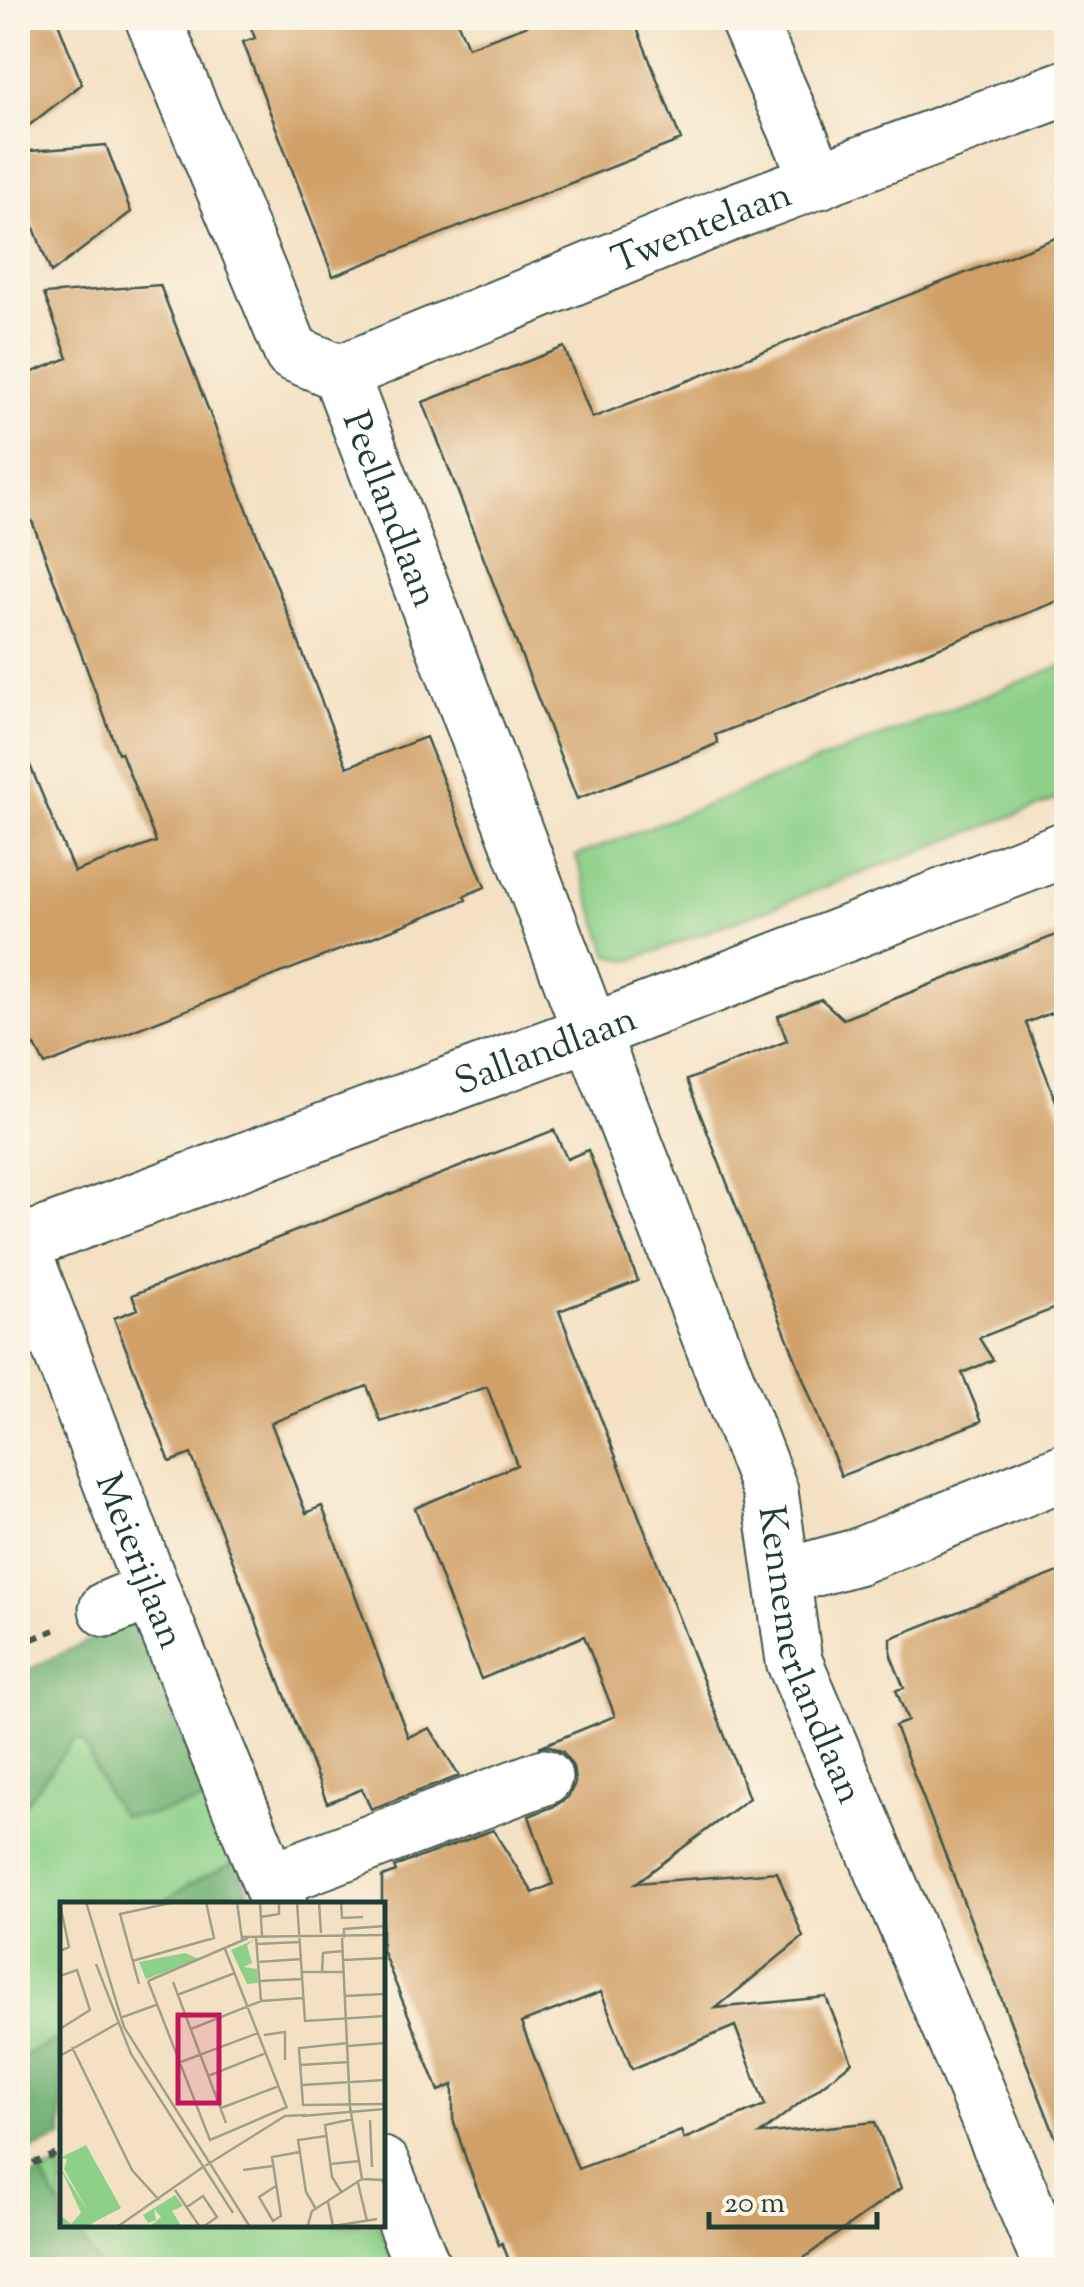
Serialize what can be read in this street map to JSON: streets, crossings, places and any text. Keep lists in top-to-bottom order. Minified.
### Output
{"streets":{"street":["Twentelaan","Peellandlaan","Sallandlaan","Meierijlaan","Kennemerlandlaan"]},"crossings":[["Twentelaan","Peellandlaan"],["Peellandlaan","Sallandlaan"],["Peellandlaan","Kennemerlandlaan"],["Sallandlaan","Meierijlaan"],["Sallandlaan","Kennemerlandlaan"]],"scale_bar":"20 m"}
